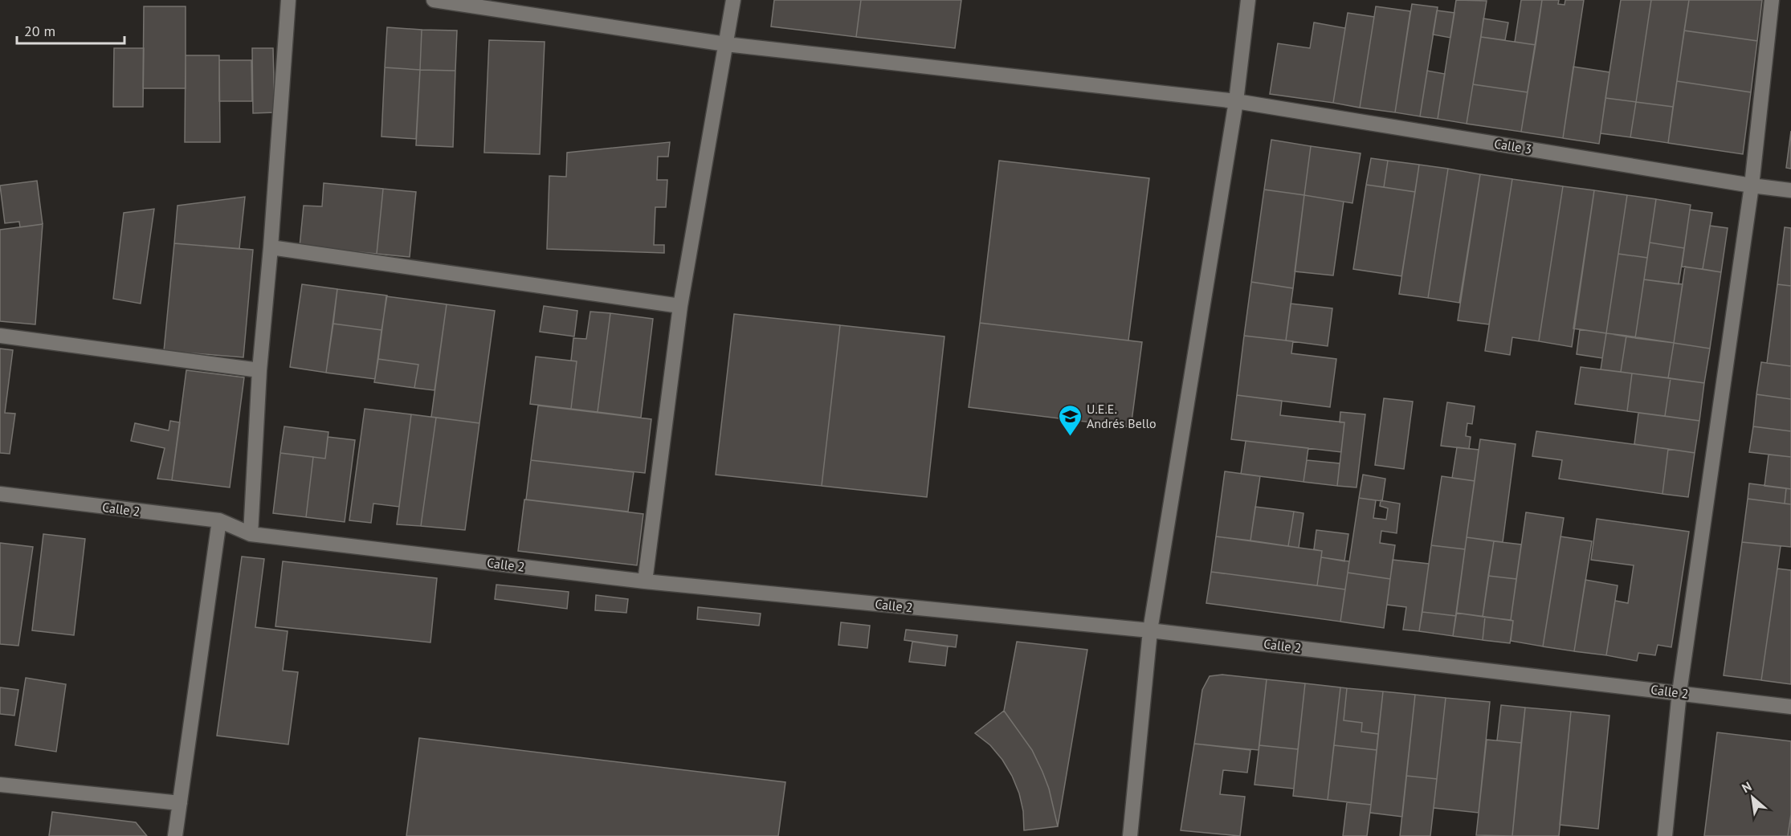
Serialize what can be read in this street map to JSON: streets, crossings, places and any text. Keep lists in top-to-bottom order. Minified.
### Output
{"streets":{"street":["Calle 3","Calle 2"]},"places":{"school or university":["U.E.E. Andrés Bello"]},"scale_bar":"20 m","north":"top left"}
